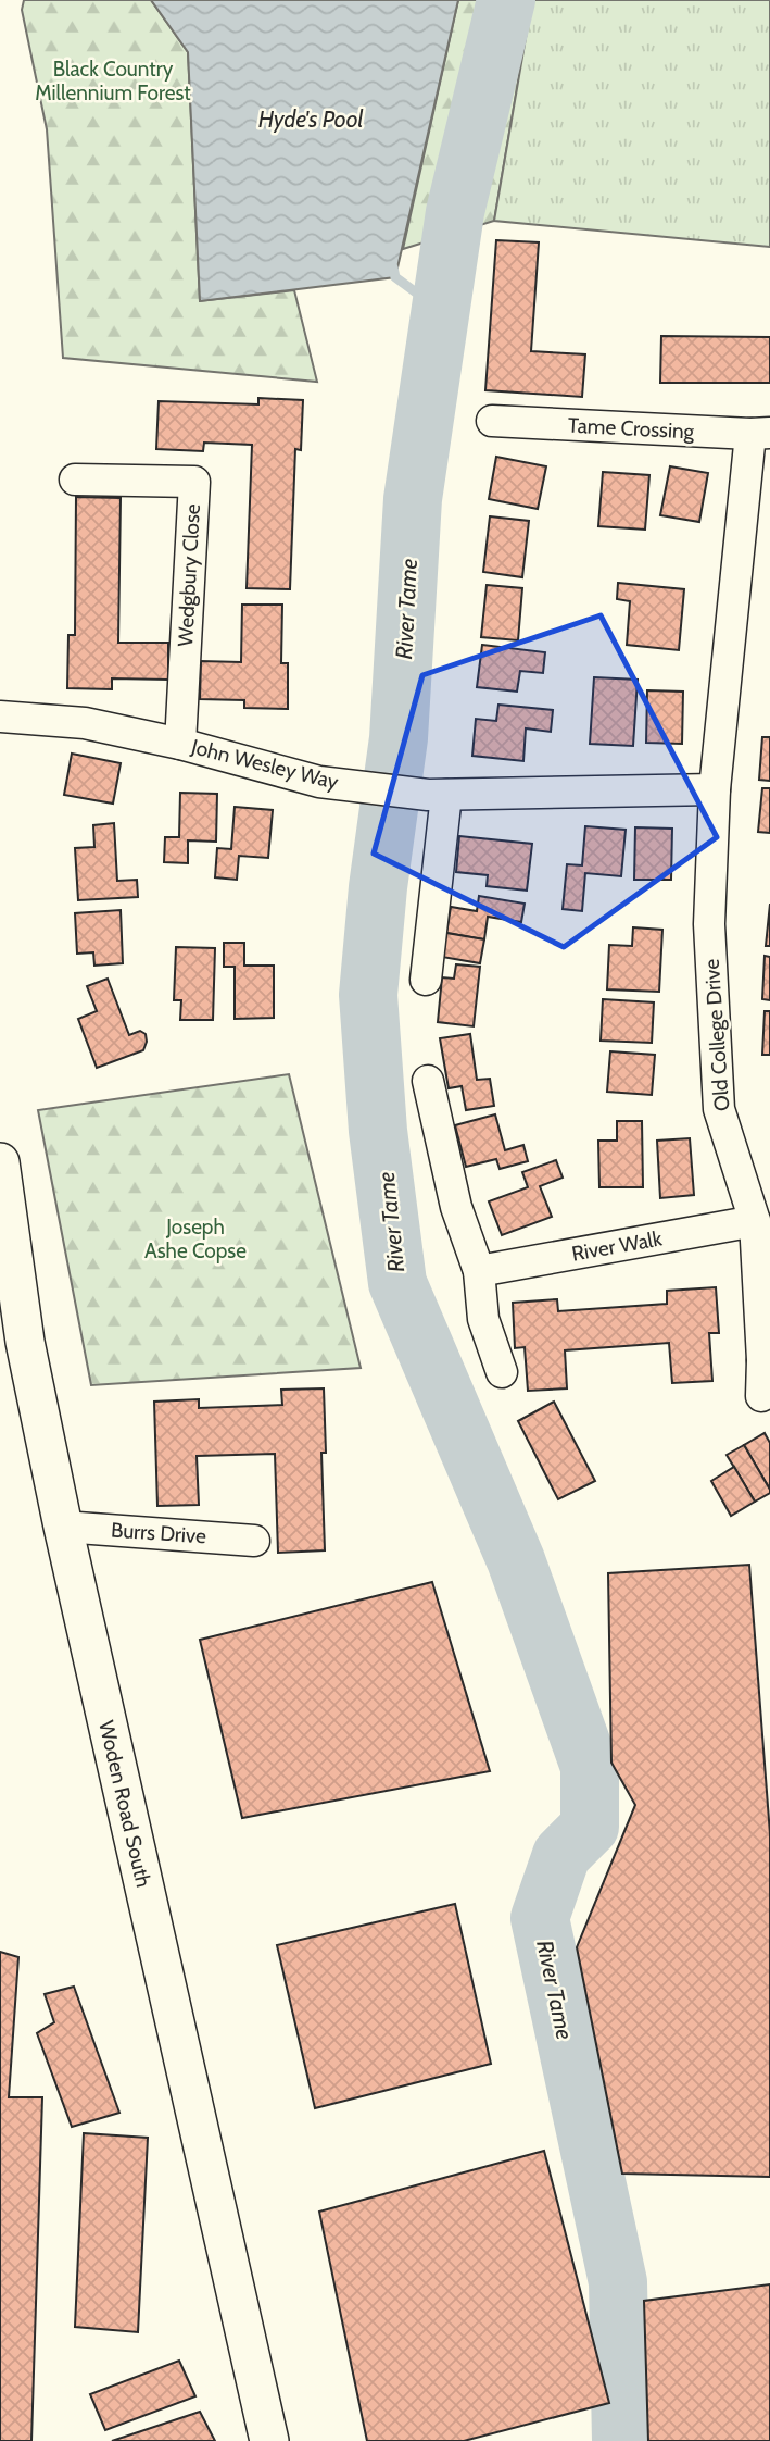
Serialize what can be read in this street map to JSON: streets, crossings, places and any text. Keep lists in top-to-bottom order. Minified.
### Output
{"streets":{"street":["Tame Crossing","Wedgbury Close","John Wesley Way","Old College Drive","River Walk","Burrs Drive","Woden Road South"]},"crossings":[["Tame Crossing","Old College Drive"],["Wedgbury Close","John Wesley Way"],["John Wesley Way","Old College Drive"],["Old College Drive","River Walk"],["Burrs Drive","Woden Road South"]],"water":["Hyde's Pool","River Tame"],"parks":["Black Country Millennium Forest","Joseph Ashe Copse"]}
